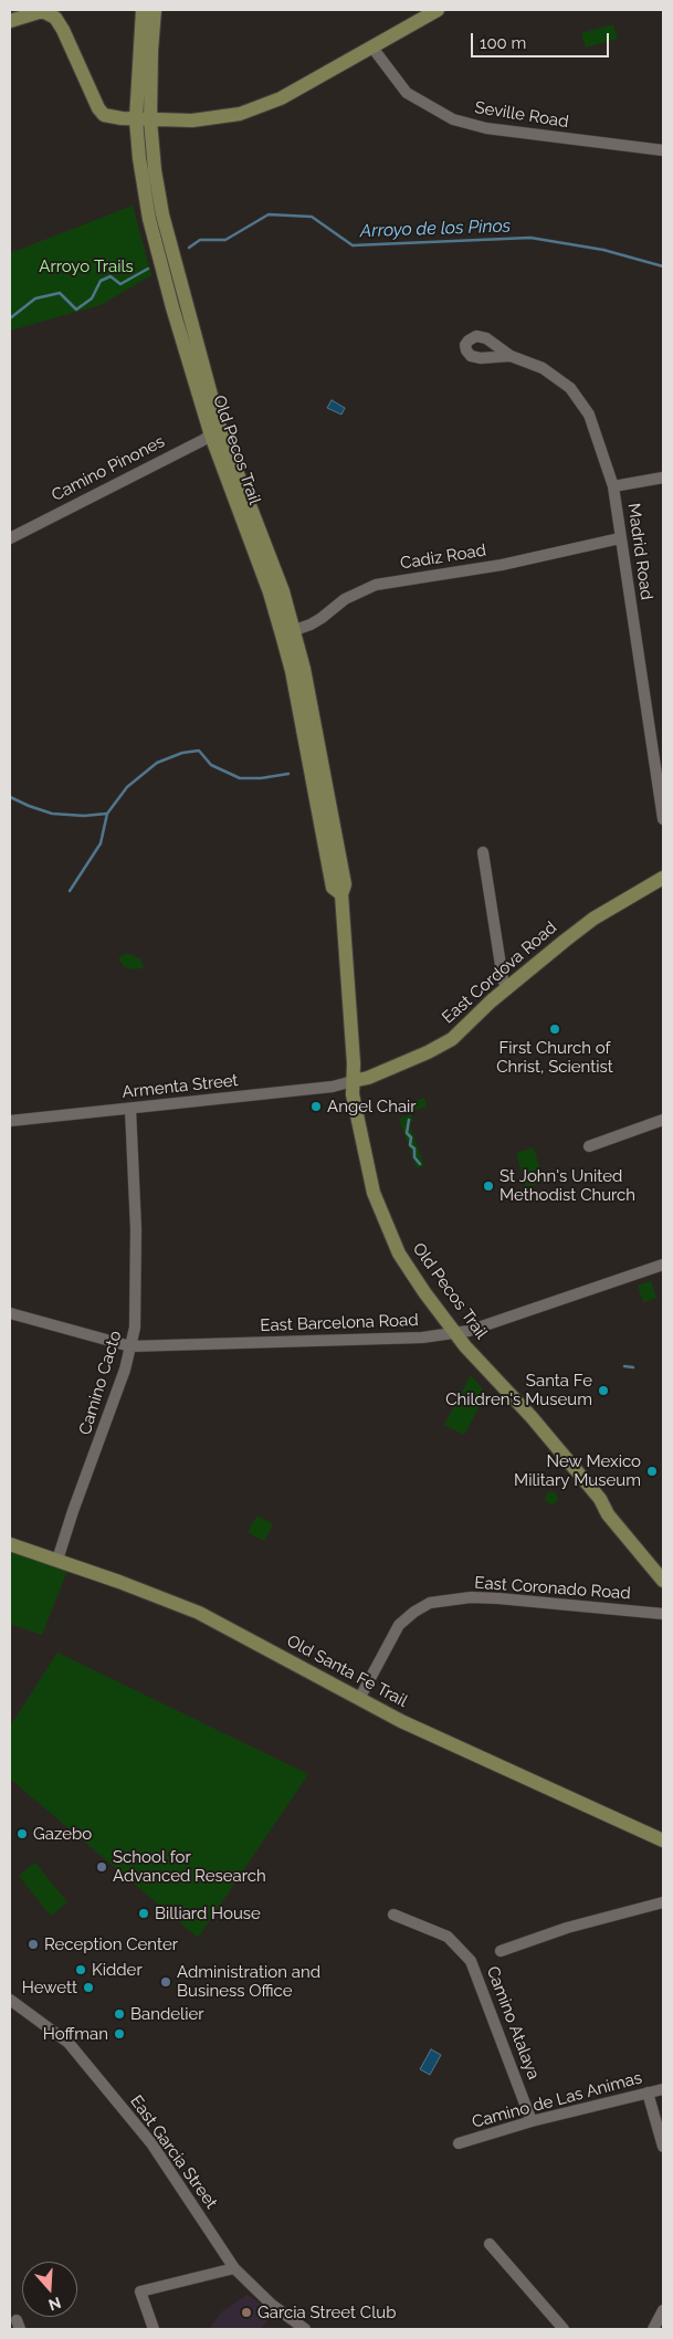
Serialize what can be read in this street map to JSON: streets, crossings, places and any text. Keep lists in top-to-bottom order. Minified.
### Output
{"streets":{"main road":["Old Pecos Trail","East Cordova Road","Old Santa Fe Trail"],"street":["Seville Road","Camino Pinones","Madrid Road","Cadiz Road","Armenta Street","East Barcelona Road","Camino Cacto","East Coronado Road","Camino Atalaya","Camino de Las Animas","East Garcia Street"]},"crossings":[["Old Pecos Trail","Camino Pinones"],["Old Pecos Trail","Cadiz Road"],["Old Pecos Trail","East Cordova Road"],["Old Pecos Trail","Armenta Street"],["Old Pecos Trail","East Barcelona Road"],["Madrid Road","Cadiz Road"],["East Cordova Road","Armenta Street"],["Armenta Street","Camino Cacto"],["East Barcelona Road","Camino Cacto"],["Camino Cacto","Old Santa Fe Trail"],["East Coronado Road","Old Santa Fe Trail"],["Camino Atalaya","Camino de Las Animas"]],"water":["Arroyo de los Pinos"],"parks":["Arroyo Trails"],"places":["First Church of Christ, Scientist","Angel Chair","St John's United Methodist Church","Santa Fe Children's Museum","New Mexico Military Museum","Gazebo","School for Advanced Research","Billiard House","Reception Center","Kidder","Administration and Business Office","Hewett","Bandelier","Hoffman","Garcia Street Club"],"scale_bar":"100 m","north":"bottom"}
